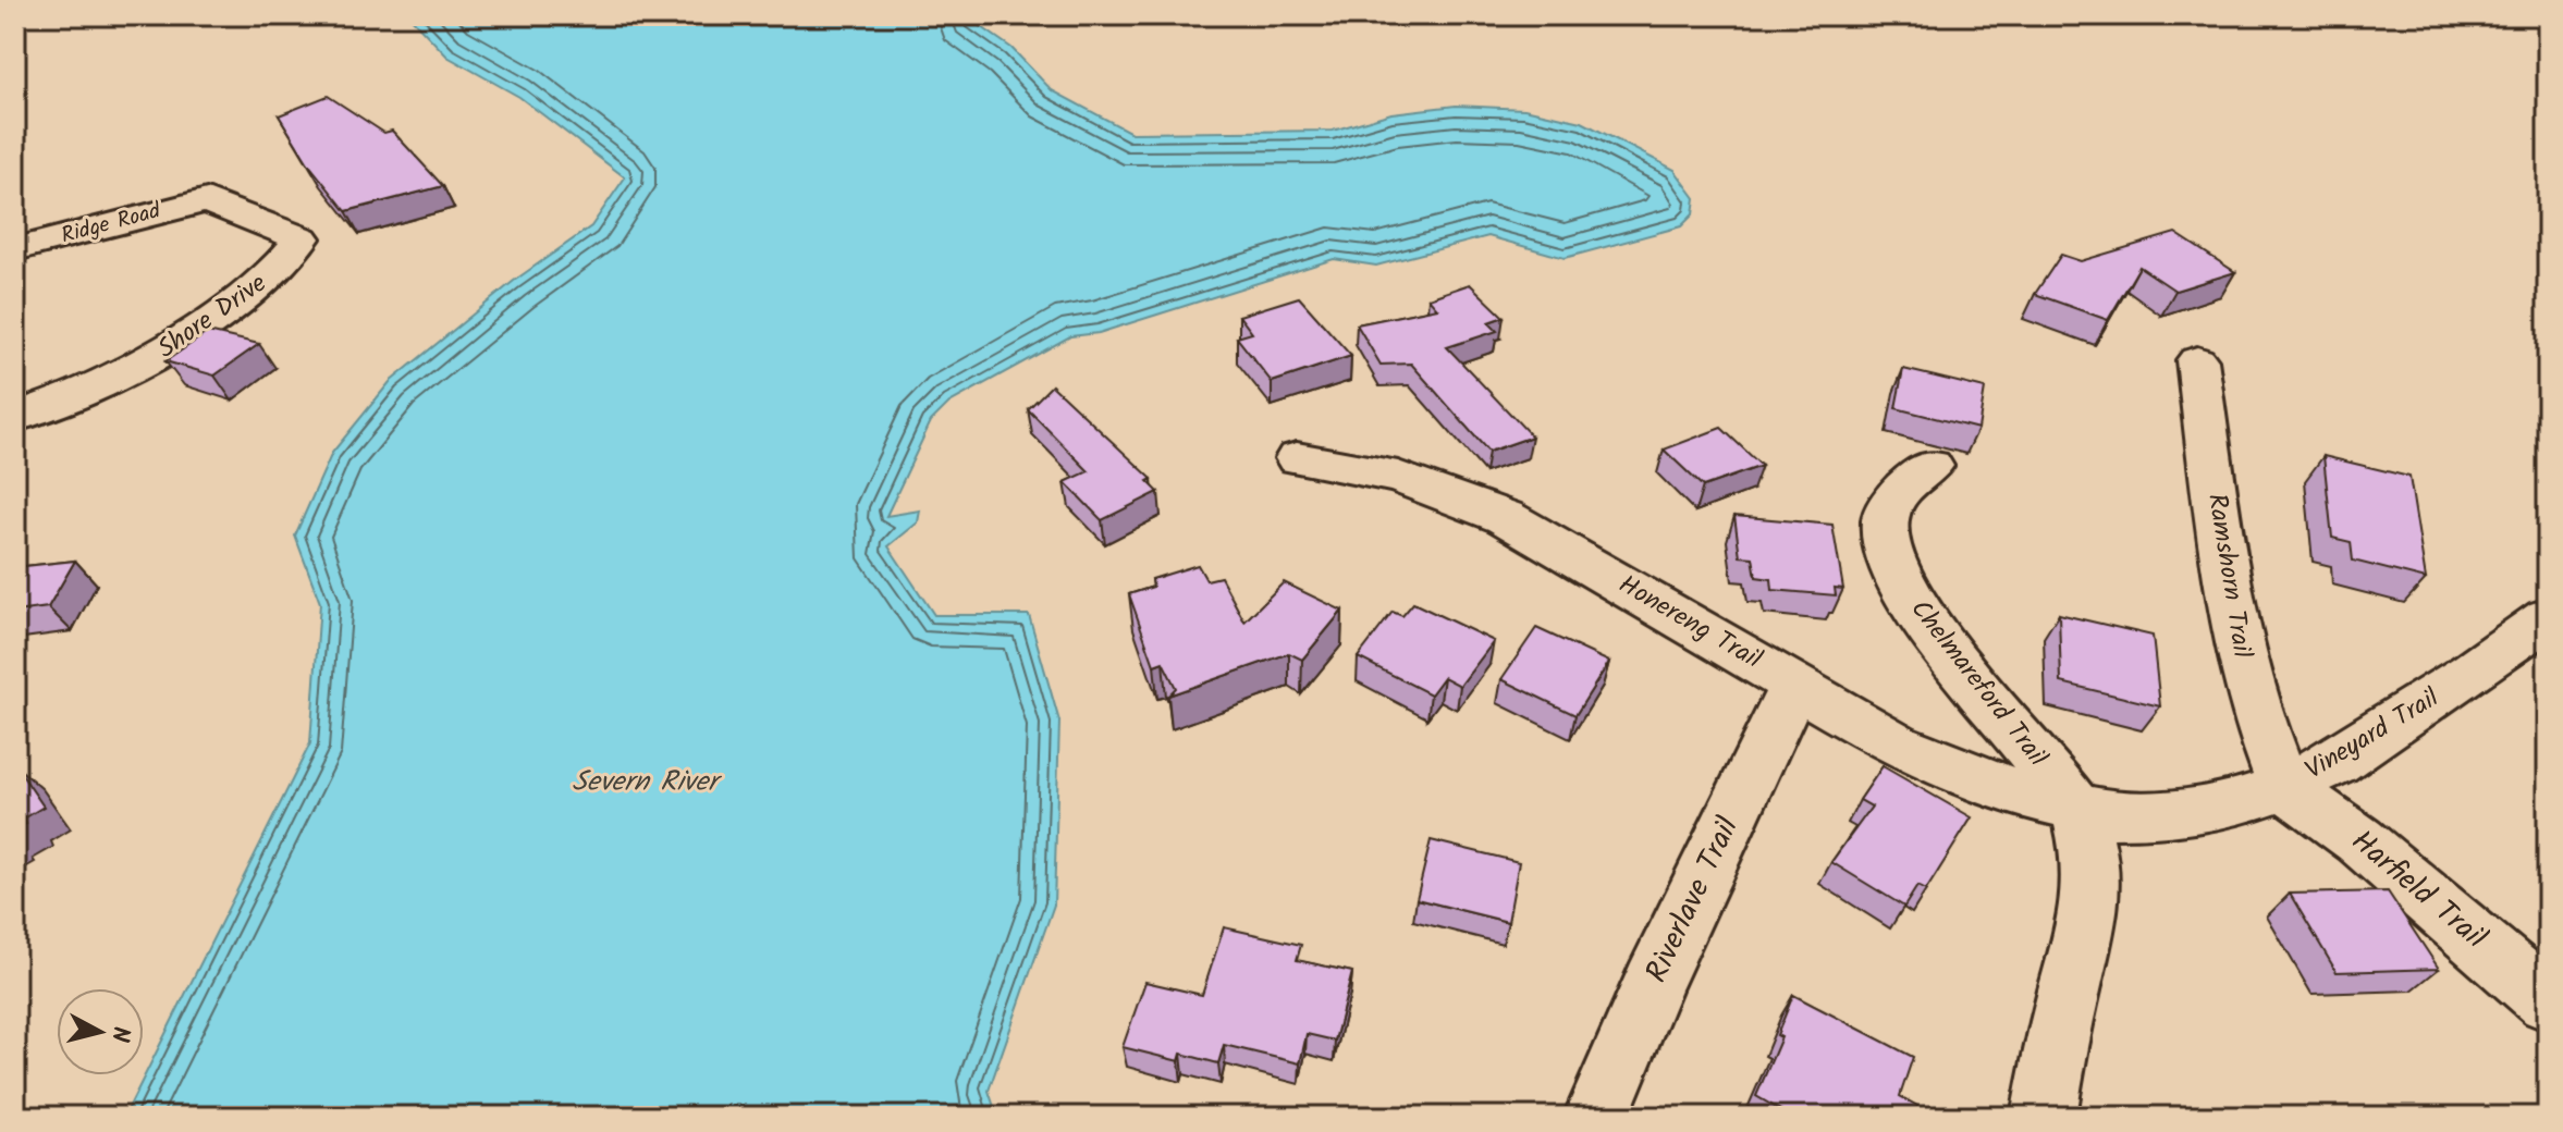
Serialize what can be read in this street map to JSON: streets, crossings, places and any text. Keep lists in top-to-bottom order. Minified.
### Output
{"streets":{"street":["Ridge Road","Shore Drive","Ramshorn Trail","Honereng Trail","Chelmareford Trail","Vineyard Trail","Harfield Trail","Riverlave Trail"]},"crossings":[["Ridge Road","Shore Drive"],["Ramshorn Trail","Vineyard Trail"],["Ramshorn Trail","Harfield Trail"],["Honereng Trail","Chelmareford Trail"],["Honereng Trail","Vineyard Trail"],["Honereng Trail","Riverlave Trail"],["Chelmareford Trail","Vineyard Trail"],["Vineyard Trail","Harfield Trail"]],"water":["Severn River"],"north":"right"}
